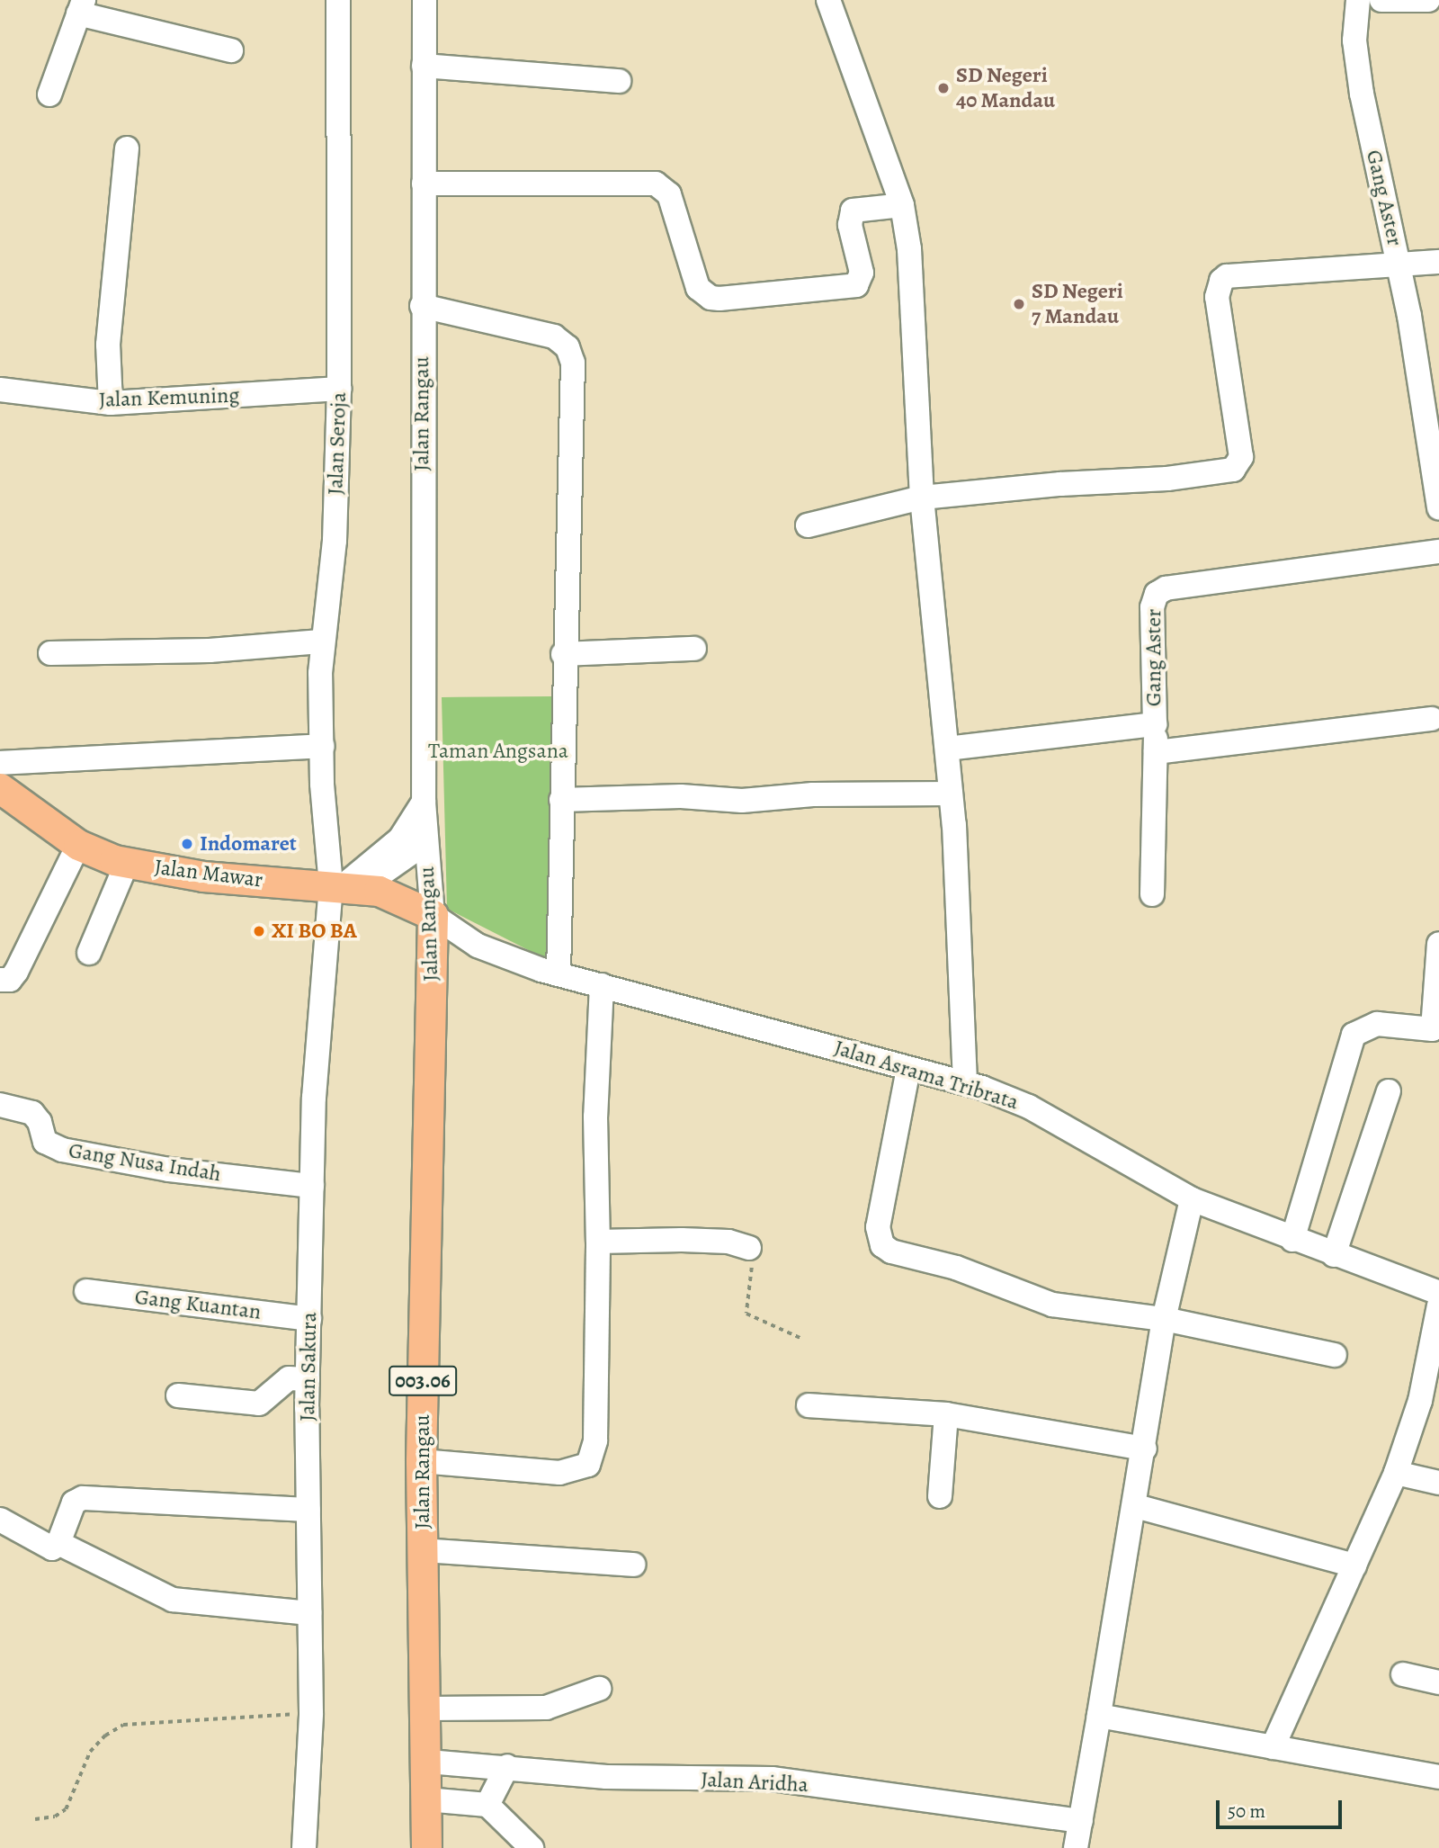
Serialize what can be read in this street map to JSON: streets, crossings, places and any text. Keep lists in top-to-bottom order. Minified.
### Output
{"streets":{"main road":["Jalan Rangau","Jalan Mawar","003.06"],"street":["Gang Aster","Jalan Kemuning","Jalan Seroja","Jalan Asrama Tribrata","Gang Nusa Indah","Gang Kuantan","Jalan Sakura","Jalan Aridha"]},"crossings":[["Jalan Kemuning","Jalan Seroja"],["Jalan Rangau","Jalan Mawar"],["Jalan Rangau","Jalan Asrama Tribrata"],["Jalan Rangau","Jalan Aridha"],["Jalan Seroja","Jalan Mawar"],["Jalan Seroja","Jalan Sakura"],["Jalan Mawar","Jalan Asrama Tribrata"],["Jalan Mawar","Jalan Sakura"],["Gang Nusa Indah","Jalan Sakura"],["Gang Kuantan","Jalan Sakura"]],"parks":["Taman Angsana"],"places":["SD Negeri 40 Mandau","SD Negeri 7 Mandau","Indomaret","XI BO BA"],"scale_bar":"50 m"}
